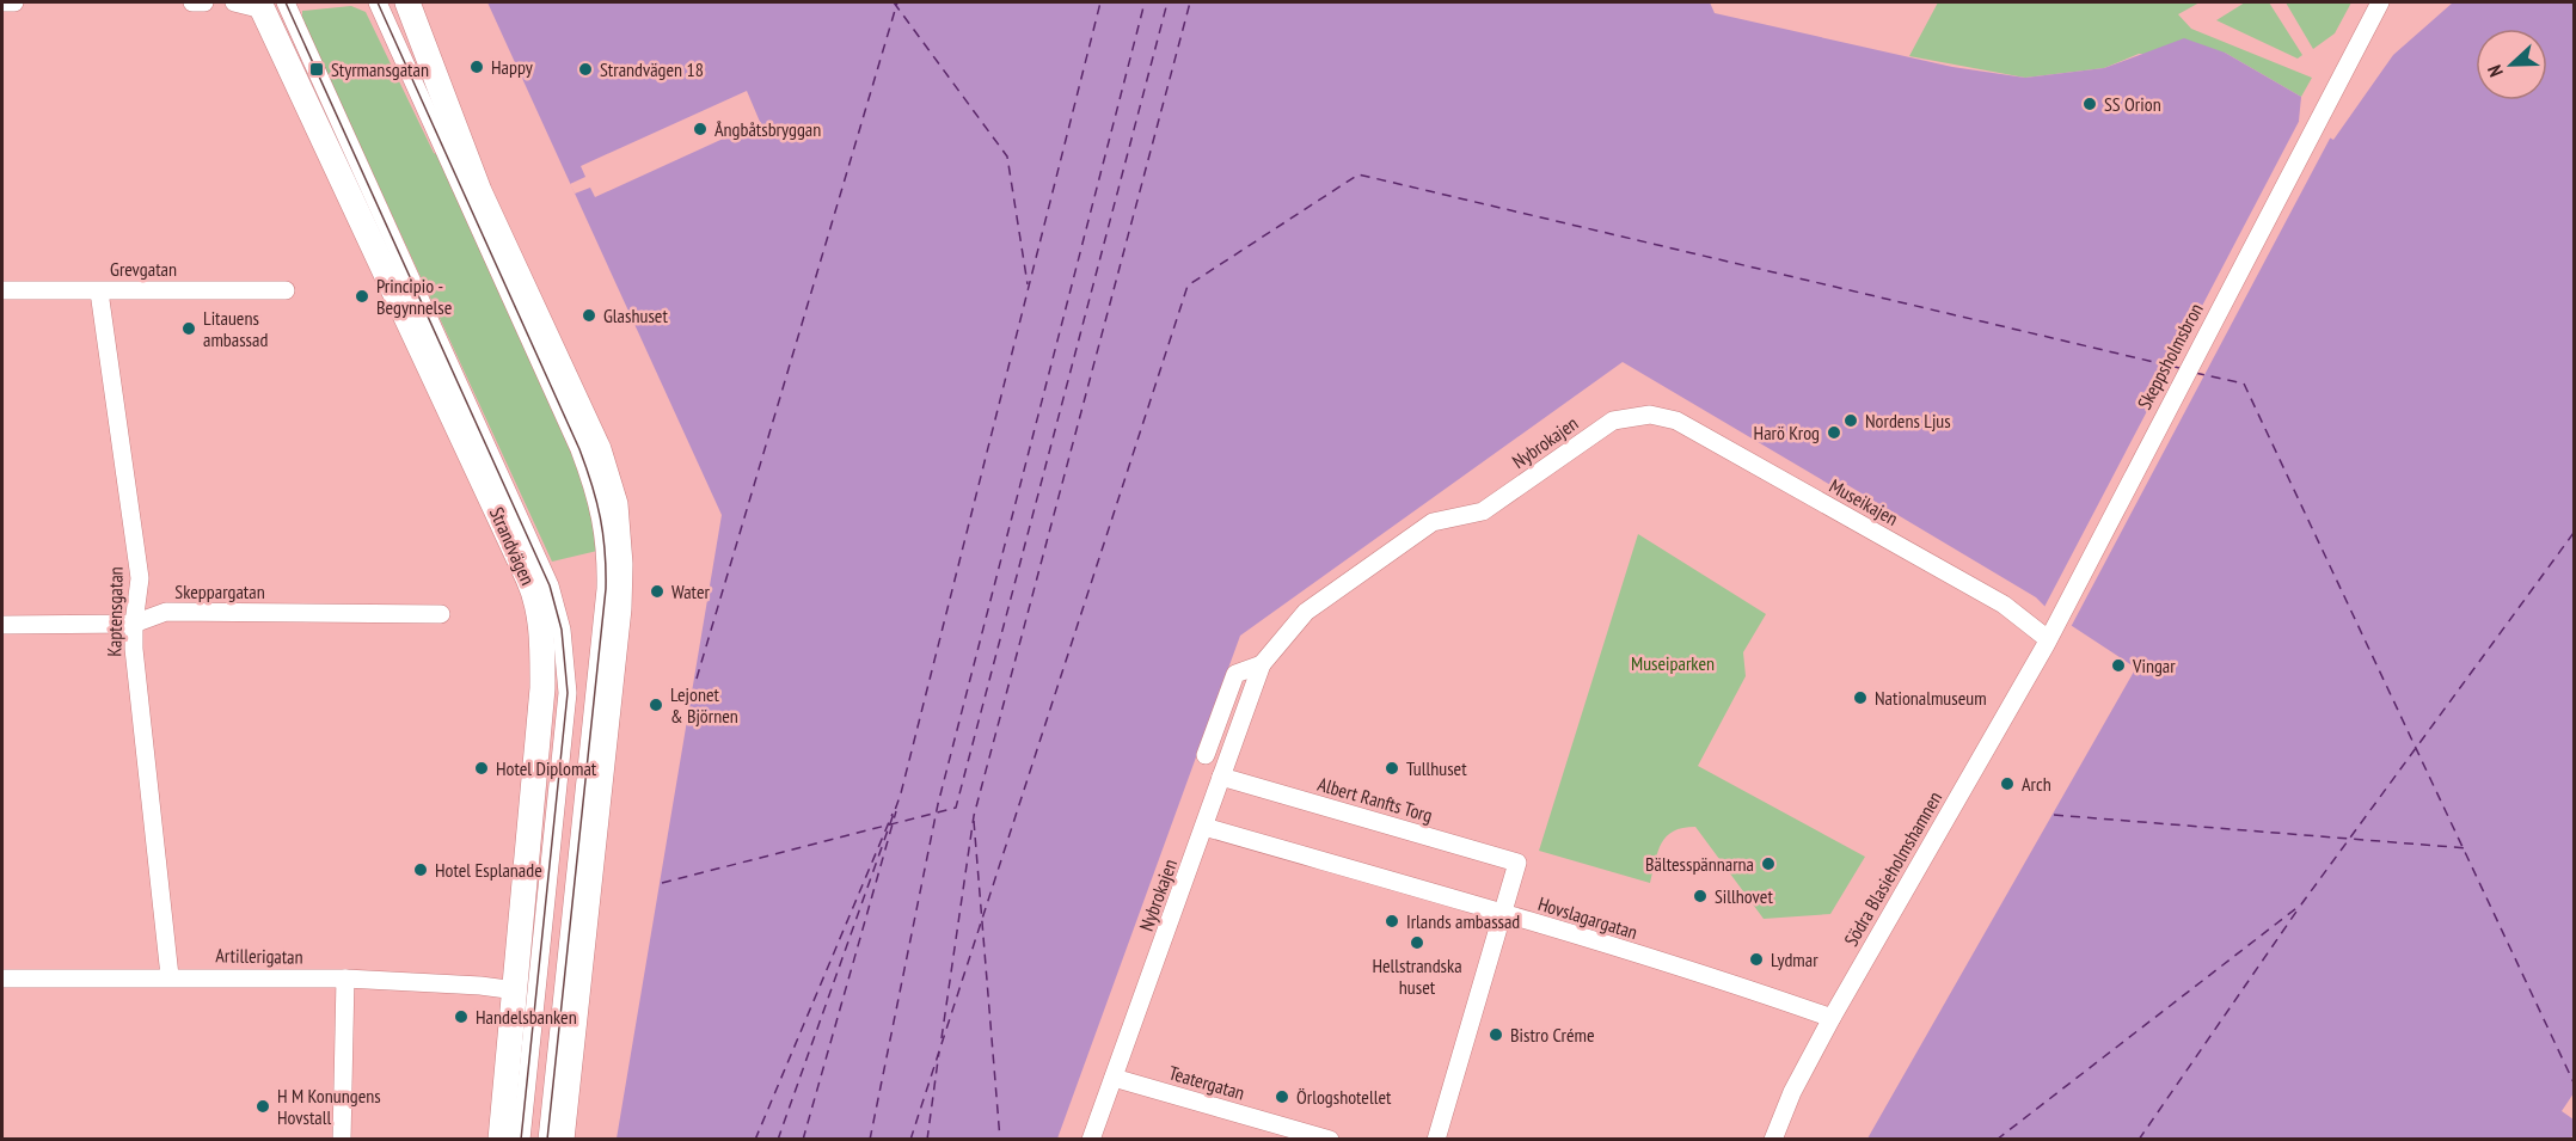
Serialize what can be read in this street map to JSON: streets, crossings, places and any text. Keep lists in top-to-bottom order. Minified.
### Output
{"streets":{"street":["Grevgatan","Skeppsholmsbron","Nybrokajen","Museikajen","Strandvägen","Skeppargatan","Kaptensgatan","Albert Ranfts Torg","Södra Blasieholmshamnen","Hovslagargatan","Artillerigatan","Teatergatan"]},"crossings":[["Grevgatan","Kaptensgatan"],["Skeppsholmsbron","Museikajen"],["Skeppsholmsbron","Södra Blasieholmshamnen"],["Nybrokajen","Museikajen"],["Nybrokajen","Albert Ranfts Torg"],["Nybrokajen","Hovslagargatan"],["Nybrokajen","Teatergatan"],["Museikajen","Södra Blasieholmshamnen"],["Strandvägen","Artillerigatan"],["Skeppargatan","Kaptensgatan"],["Kaptensgatan","Artillerigatan"],["Albert Ranfts Torg","Hovslagargatan"],["Södra Blasieholmshamnen","Hovslagargatan"]],"parks":["Museiparken"],"places":{"other":["Happy","Strandvägen 18","SS Orion","Ångbåtsbryggan","Principio - Begynnelse","Glashuset","Litauens ambassad","Nordens Ljus","Harö Krog","Water","Vingar","Nationalmuseum","Lejonet & Björnen","Hotel Diplomat","Tullhuset","Arch","Bältesspännarna","Hotel Esplanade","Sillhovet","Irlands ambassad","Hellstrandska huset","Lydmar","Handelsbanken","Bistro Créme","Örlogshotellet","H M Konungens Hovstall"],"transit":["Styrmansgatan"]},"north":"left"}
